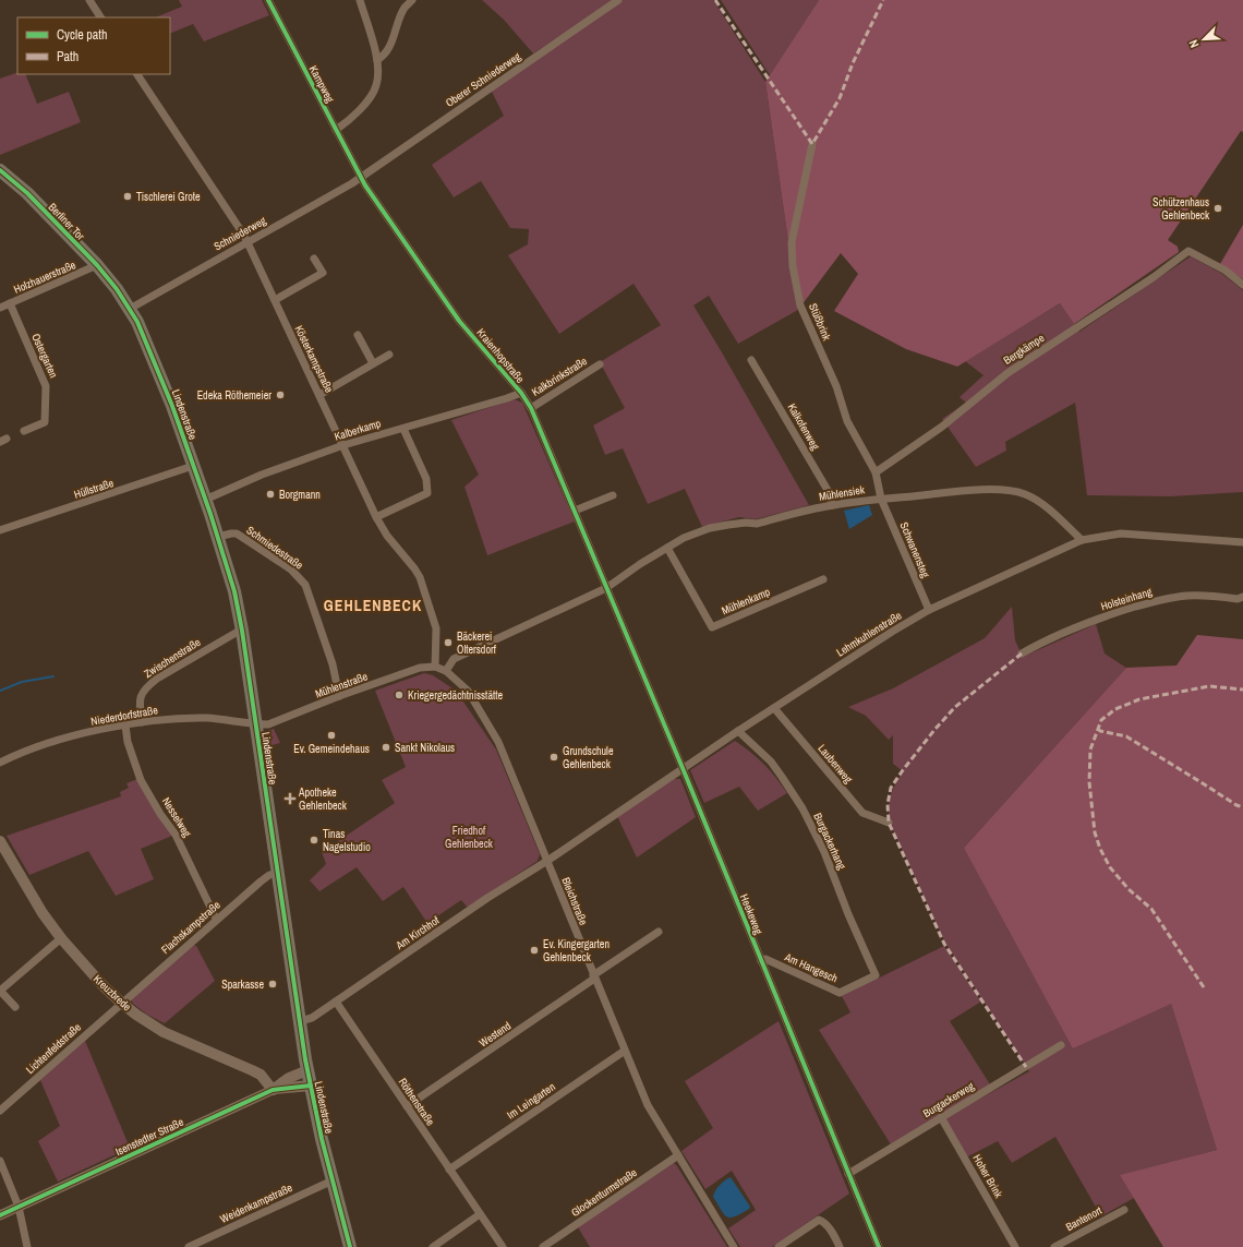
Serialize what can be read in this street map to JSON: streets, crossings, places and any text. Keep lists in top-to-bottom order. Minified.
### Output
{"streets":{"main road":["Berliner Tor","Lindenstraße","Kreuzbrede","Isenstedter Straße"],"street":["Oberer Schniederweg","Kampweg","Schniederweg","Holzhauerstraße","Stüßbrink","Bergkämpe","Ostergarten","Kraienhopstraße","Kösterkampstraße","Kalkbrinkstraße","Kalkofenweg","Kalberkamp","Hüllstraße","Mühlensiek","Schmiedestraße","Schwanensteg","Holsteinhang","Mühlenkamp","Lehmkuhlenstraße","Zwischenstraße","Mühlenstraße","Niederdorfstraße","Laubenweg","Nesselweg","Burgackerhang","Bleichstraße","Heekeweg","Flachskampstraße","Am Kirchhof","Am Hangesch","Westend","Lichtenfeldstraße","Burgackerweg","Im Leingarten","Röthenstraße","Hoher Brink","Glockenturmstraße","Weidenkampstraße","Bantenort"]},"crossings":[["Oberer Schniederweg","Kampweg"],["Oberer Schniederweg","Schniederweg"],["Oberer Schniederweg","Kraienhopstraße"],["Kampweg","Schniederweg"],["Kampweg","Kraienhopstraße"],["Berliner Tor","Holzhauerstraße"],["Berliner Tor","Lindenstraße"],["Schniederweg","Kraienhopstraße"],["Schniederweg","Kösterkampstraße"],["Schniederweg","Lindenstraße"],["Holzhauerstraße","Ostergarten"],["Stüßbrink","Bergkämpe"],["Stüßbrink","Mühlensiek"],["Stüßbrink","Schwanensteg"],["Kraienhopstraße","Kalkbrinkstraße"],["Kraienhopstraße","Kalberkamp"],["Kraienhopstraße","Mühlensiek"],["Kraienhopstraße","Heekeweg"],["Kösterkampstraße","Kalberkamp"],["Kösterkampstraße","Mühlenstraße"],["Kösterkampstraße","Bleichstraße"],["Lindenstraße","Kalberkamp"],["Lindenstraße","Hüllstraße"],["Lindenstraße","Schmiedestraße"],["Lindenstraße","Zwischenstraße"],["Lindenstraße","Mühlenstraße"],["Lindenstraße","Niederdorfstraße"],["Lindenstraße","Flachskampstraße"],["Lindenstraße","Am Kirchhof"],["Lindenstraße","Isenstedter Straße"],["Lindenstraße","Weidenkampstraße"],["Kalkofenweg","Mühlensiek"],["Mühlensiek","Schwanensteg"],["Mühlensiek","Mühlenkamp"],["Mühlensiek","Lehmkuhlenstraße"],["Mühlensiek","Heekeweg"],["Schmiedestraße","Mühlenstraße"],["Schwanensteg","Lehmkuhlenstraße"],["Lehmkuhlenstraße","Laubenweg"],["Lehmkuhlenstraße","Burgackerhang"],["Lehmkuhlenstraße","Bleichstraße"],["Lehmkuhlenstraße","Heekeweg"],["Lehmkuhlenstraße","Am Kirchhof"],["Zwischenstraße","Niederdorfstraße"],["Mühlenstraße","Niederdorfstraße"],["Mühlenstraße","Bleichstraße"],["Niederdorfstraße","Nesselweg"],["Nesselweg","Flachskampstraße"],["Burgackerhang","Am Hangesch"],["Bleichstraße","Am Kirchhof"],["Bleichstraße","Westend"],["Bleichstraße","Im Leingarten"],["Bleichstraße","Glockenturmstraße"],["Heekeweg","Am Hangesch"],["Heekeweg","Burgackerweg"],["Flachskampstraße","Kreuzbrede"],["Flachskampstraße","Lichtenfeldstraße"],["Am Kirchhof","Röthenstraße"],["Kreuzbrede","Lichtenfeldstraße"],["Kreuzbrede","Isenstedter Straße"],["Westend","Röthenstraße"],["Burgackerweg","Hoher Brink"],["Im Leingarten","Röthenstraße"]],"districts":["GEHLENBECK"],"parks":["Friedhof Gehlenbeck"],"places":{"other":["Tischlerei Grote","Schützenhaus Gehlenbeck","Edeka Röthemeier","Borgmann","Bäckerei Oltersdorf","Kriegergedächtnisstätte","Ev. Gemeindehaus","Sankt Nikolaus","Grundschule Gehlenbeck","Tinas Nagelstudio","Ev. Kingergarten Gehlenbeck","Sparkasse"],"health":["Apotheke Gehlenbeck"]},"legend":["Cycle path","Path"],"north":"bottom left"}
